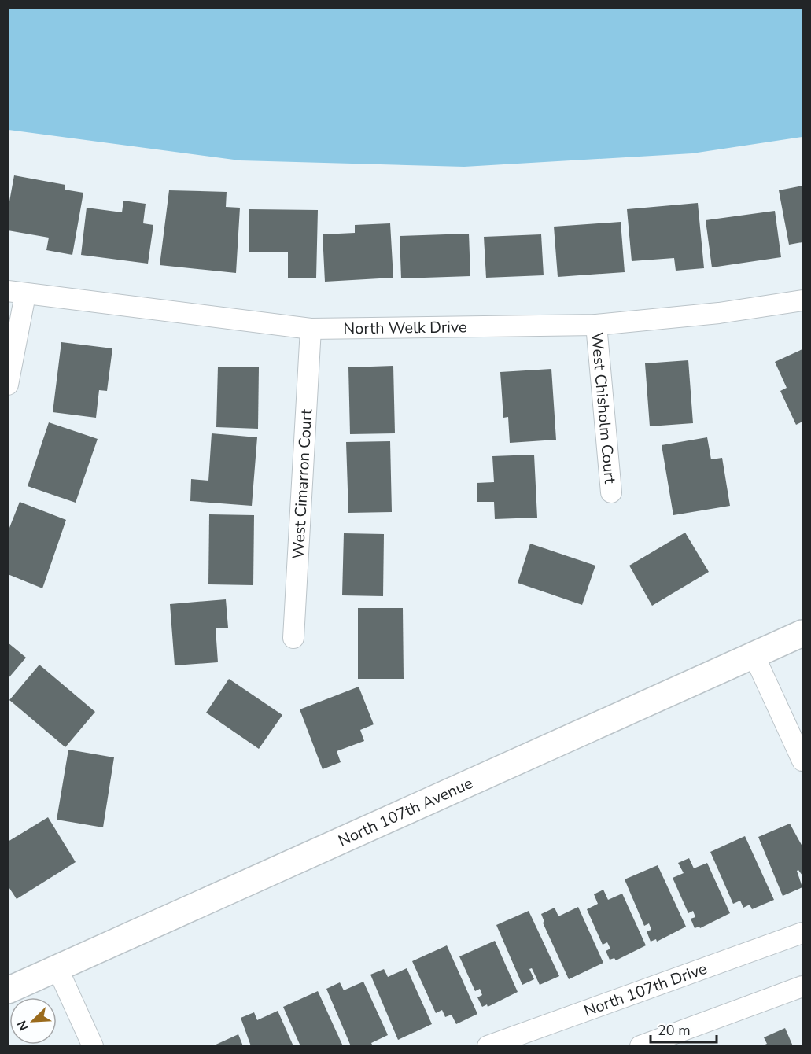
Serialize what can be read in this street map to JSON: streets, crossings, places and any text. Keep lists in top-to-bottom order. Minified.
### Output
{"streets":{"main road":["North 107th Avenue"],"street":["North Welk Drive","West Chisholm Court","West Cimarron Court","North 107th Drive"]},"crossings":[["North Welk Drive","West Chisholm Court"],["North Welk Drive","West Cimarron Court"]],"scale_bar":"20 m","north":"bottom left"}
